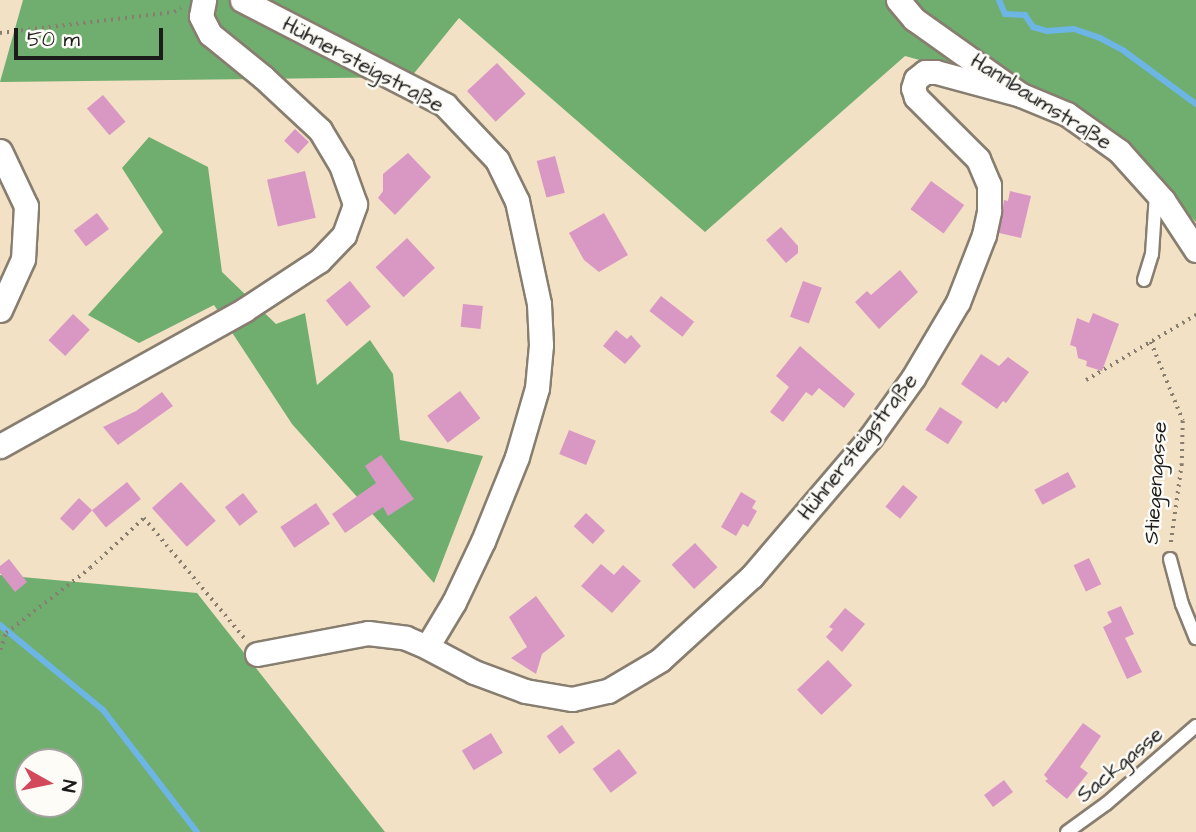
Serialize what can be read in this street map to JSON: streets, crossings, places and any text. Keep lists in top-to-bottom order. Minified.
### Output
{"streets":{"street":["Hühnersteigstraße","Hannbaumstraße"],"lane":["Stiegengasse","Sackgasse"]},"crossings":[["Hühnersteigstraße","Hannbaumstraße"]],"scale_bar":"50 m","north":"right"}
